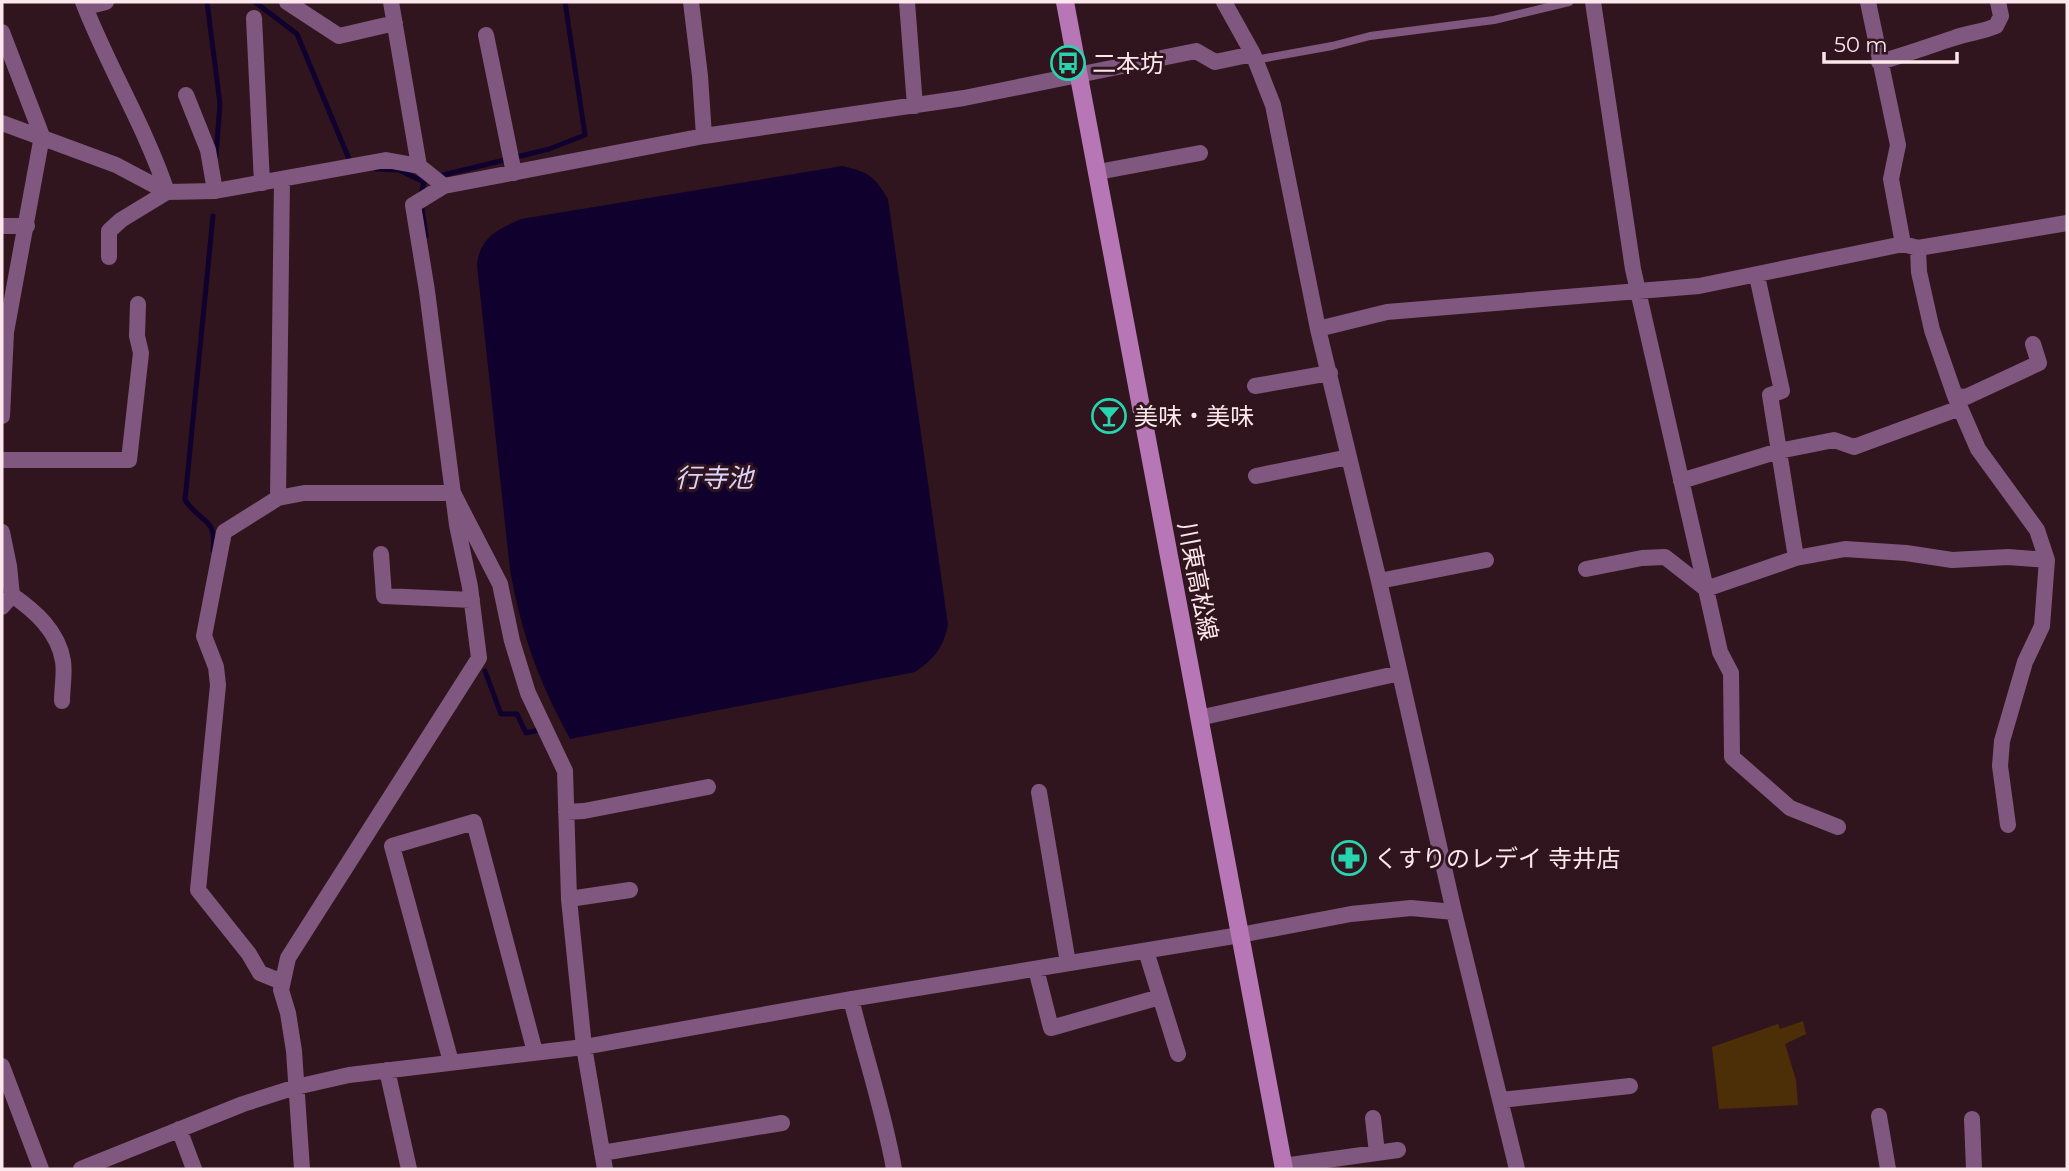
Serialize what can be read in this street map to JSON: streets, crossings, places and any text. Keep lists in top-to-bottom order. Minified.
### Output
{"streets":{"main road":["川東高松線"]},"water":["行寺池"],"places":{"bus stop":["二本坊"],"bar":["美味・美味"],"pharmacy":["くすりのレデイ 寺井店"]},"scale_bar":"50 m"}
